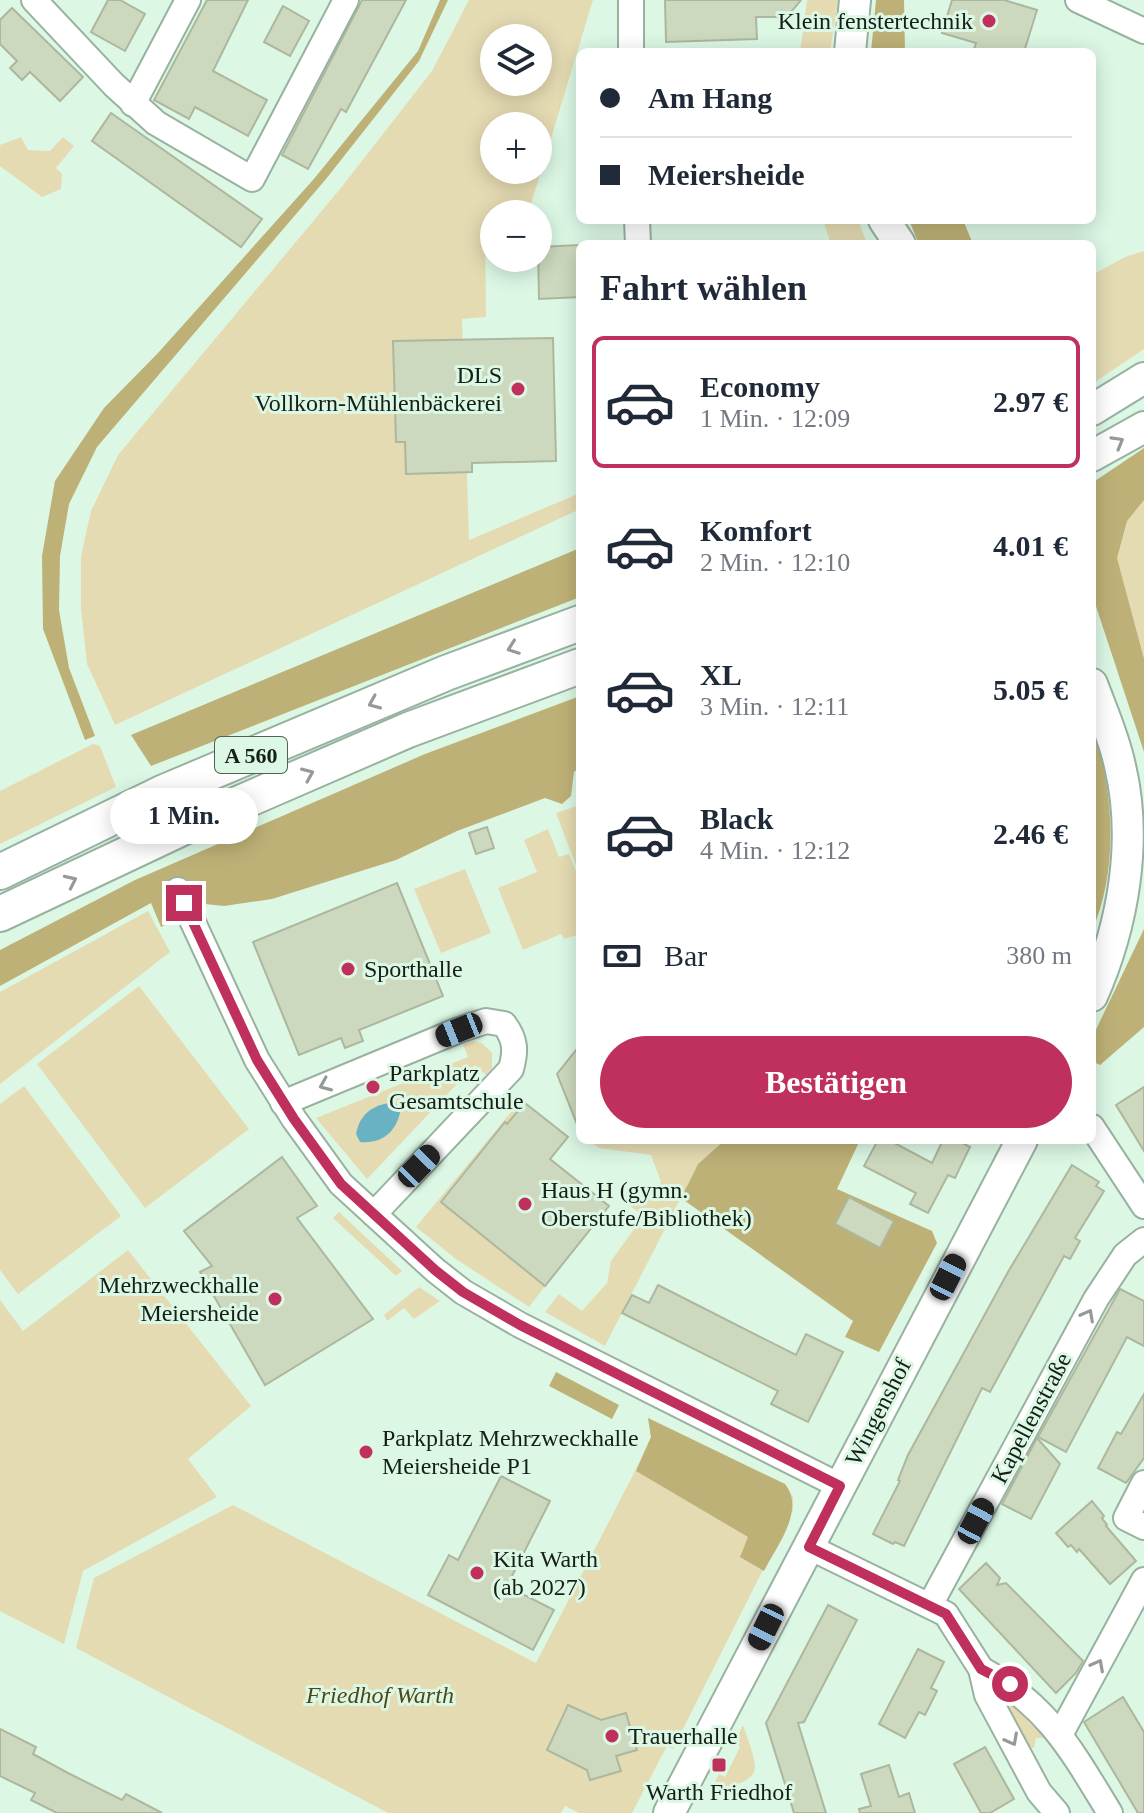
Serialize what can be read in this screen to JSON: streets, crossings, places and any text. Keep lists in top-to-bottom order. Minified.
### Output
{"streets":{"highway":["A 560"],"main road":["Wingenshof"],"street":["Kapellenstraße"]},"one_way":["Kapellenstraße"],"parks":["Friedhof Warth"],"places":{"other":["Klein fenstertechnik","DLS Vollkorn-Mühlenbäckerei","Sporthalle","Parkplatz Gesamtschule","Haus H (gymn. Oberstufe/Bibliothek)","Mehrzweckhalle Meiersheide","Parkplatz Mehrzweckhalle Meiersheide P1","Kita Warth (ab 2027)","Trauerhalle"],"transit":["Warth Friedhof"]},"page":{"map_buttons":["+","−"],"banner":["Am Hang","Meiersheide"],"heading":"Fahrt wählen","list":[{"name":"Economy","note":"1 Min. · 12:09","value":"2.97 €"},{"name":"Komfort","note":"2 Min. · 12:10","value":"4.01 €"},{"name":"XL","note":"3 Min. · 12:11","value":"5.05 €"},{"name":"Black","note":"4 Min. · 12:12","value":"2.46 €"}],"bubble":"1 Min.","pay":["Bar","380 m"],"buttons":"Bestätigen"}}
